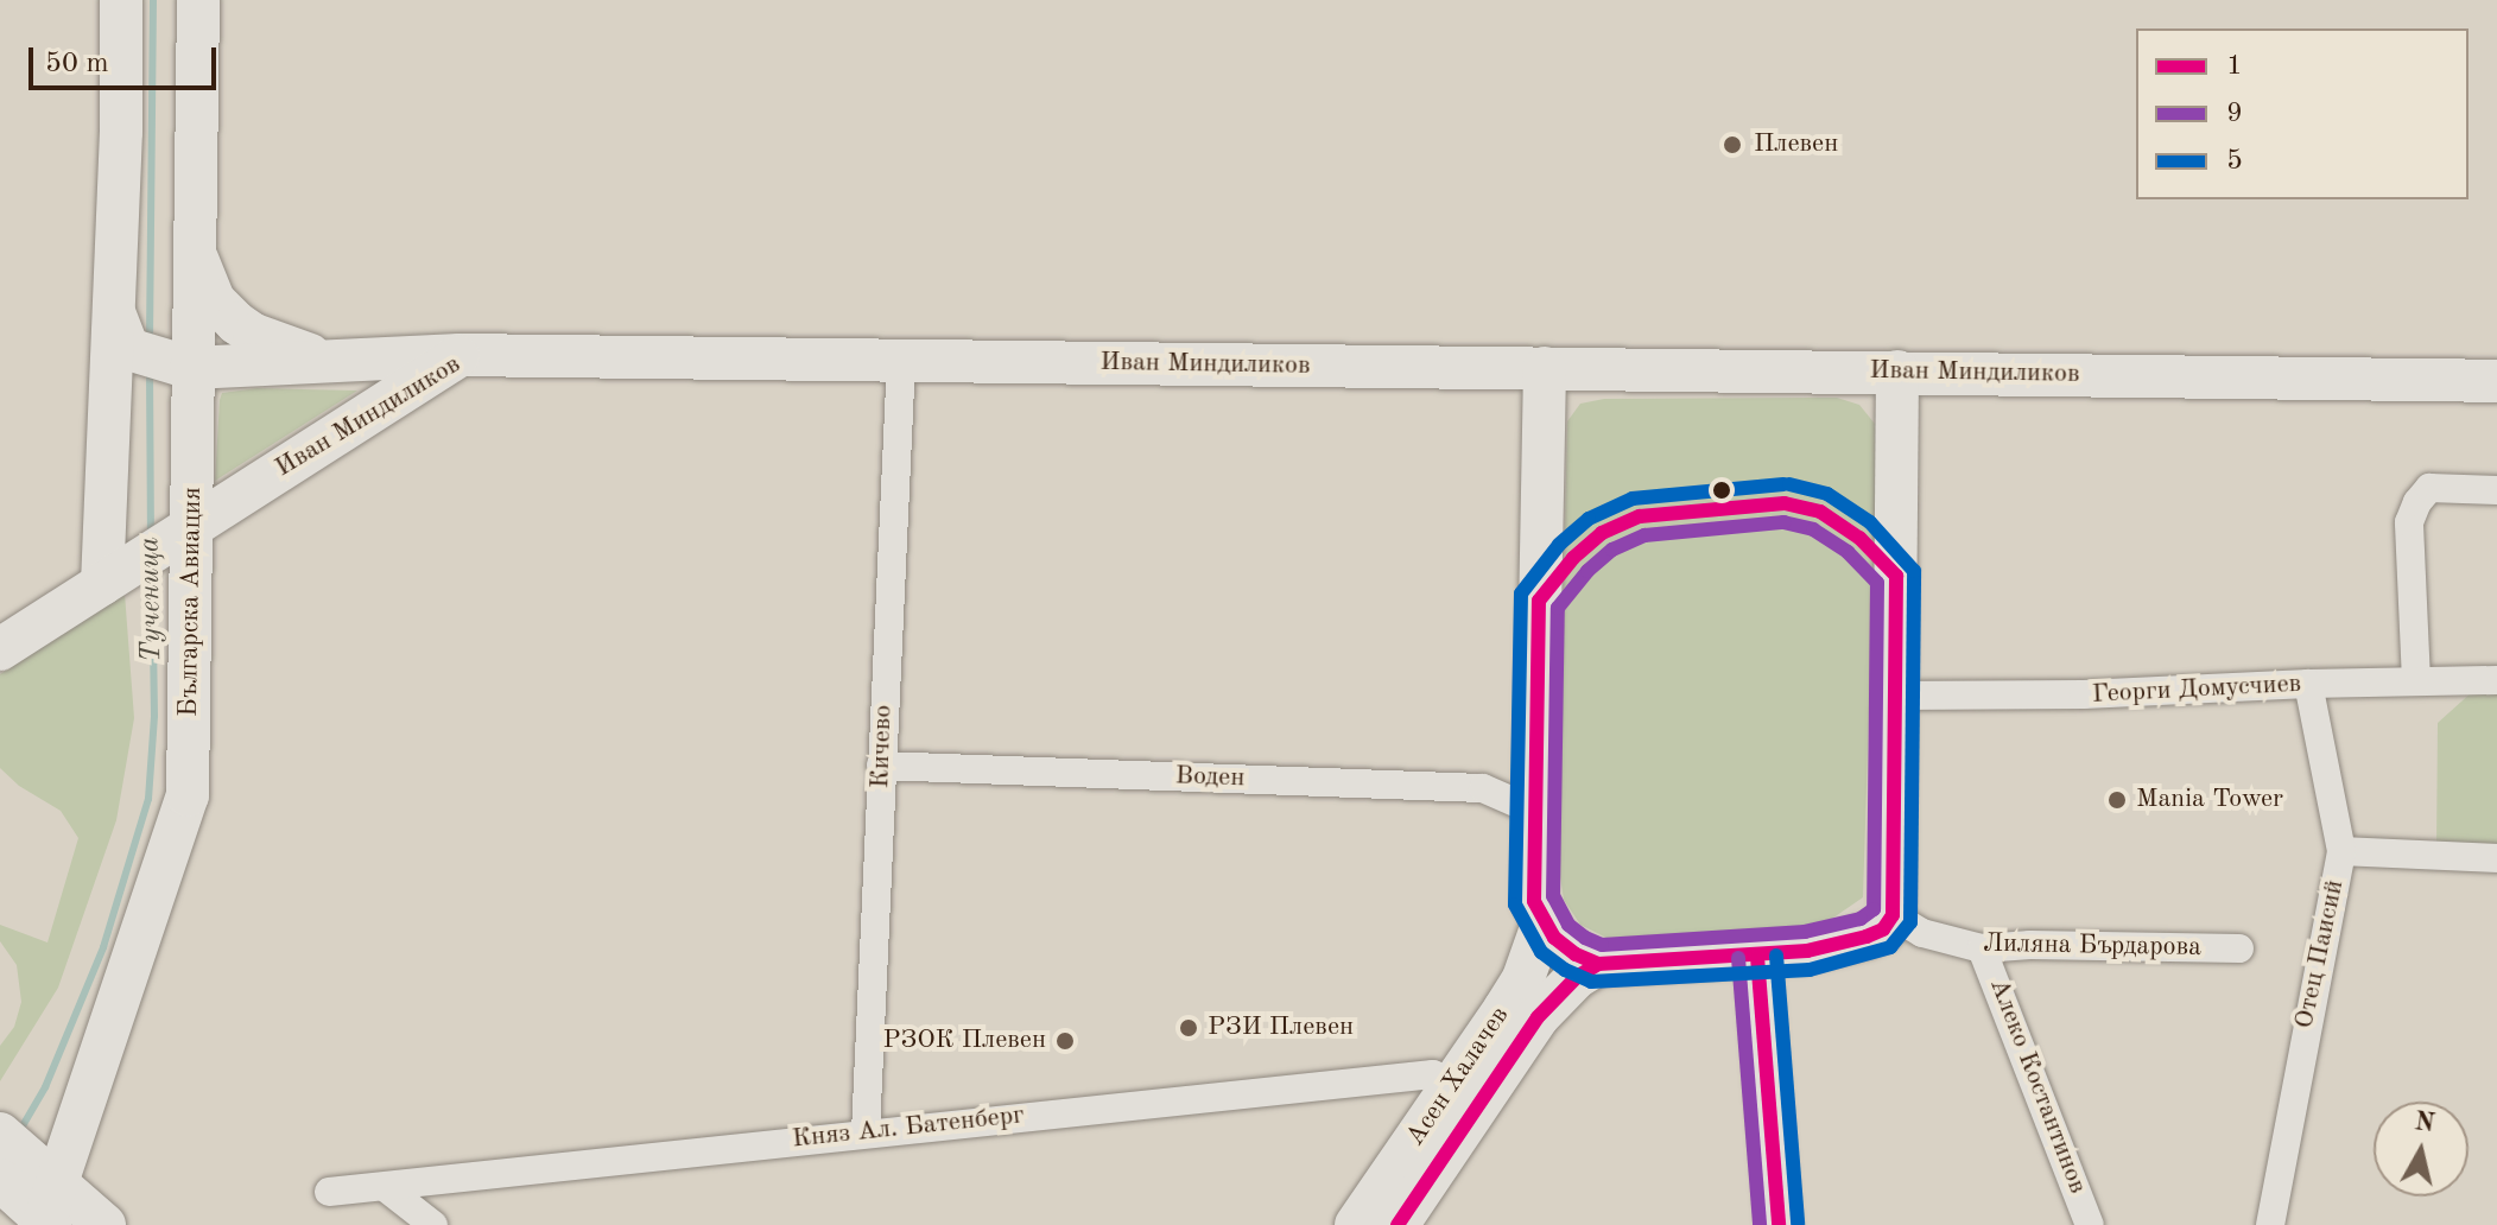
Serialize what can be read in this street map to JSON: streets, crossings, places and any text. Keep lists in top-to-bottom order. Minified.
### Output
{"streets":{"street":["Иван Миндиликов","Българска Авиация","Георги Домусчиев","Кичево","Воден","Лиляна Бърдарова","Отец Паисий","Асен Халачев","Алеко Костантинов","Княз Ал. Батенберг"]},"crossings":[["Иван Миндиликов","Българска Авиация"],["Иван Миндиликов","Кичево"],["Георги Домусчиев","Отец Паисий"],["Кичево","Воден"],["Кичево","Княз Ал. Батенберг"],["Лиляна Бърдарова","Алеко Костантинов"],["Асен Халачев","Княз Ал. Батенберг"]],"water":["Тученица"],"places":["Плевен","Mania Tower","РЗИ Плевен","РЗОК Плевен"],"lines":["transit line 5","transit line 1","transit line 9"],"legend":["1","9","5"],"scale_bar":"50 m","north":"top"}
